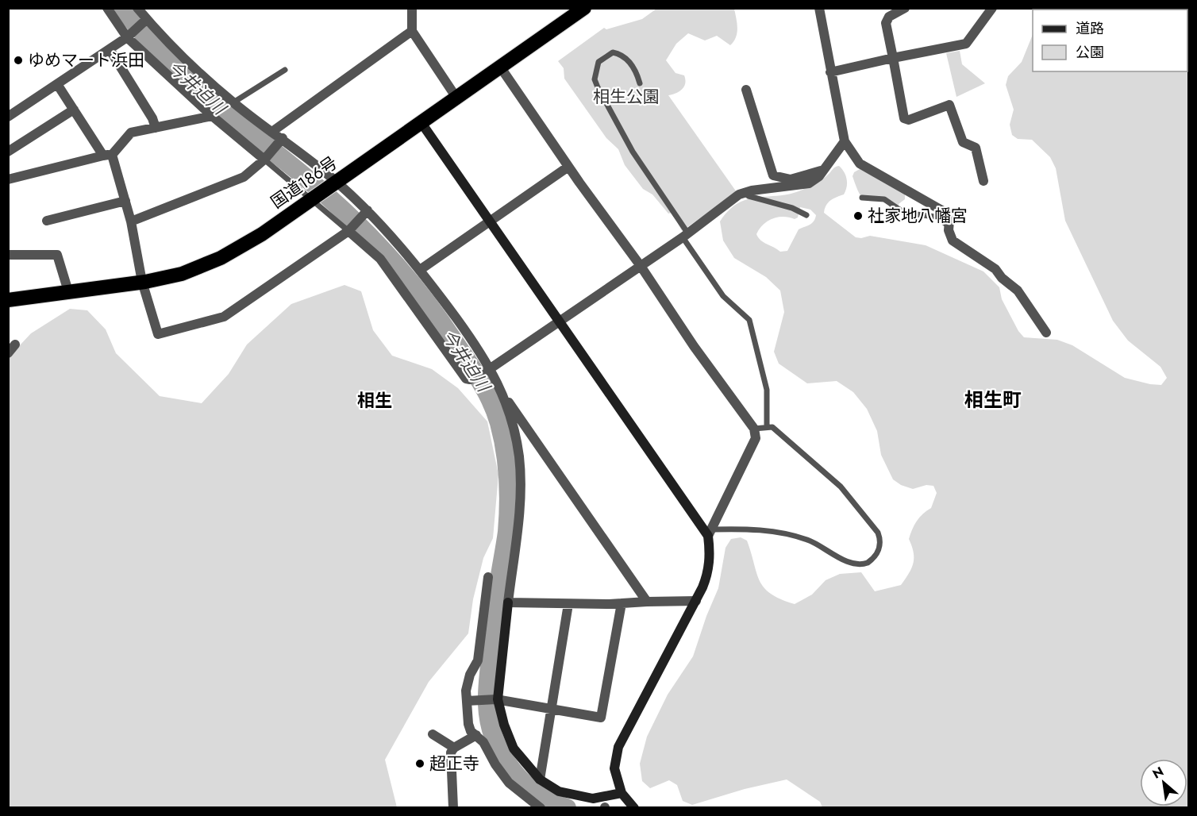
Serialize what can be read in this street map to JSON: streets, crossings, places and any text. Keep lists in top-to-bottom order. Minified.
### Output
{"streets":{"highway":["国道186号"]},"districts":["相生町","相生"],"water":["今井迫川"],"parks":["相生公園"],"places":["ゆめマート浜田","社家地八幡宮","超正寺"],"legend":["道路","公園"],"north":"top left"}
